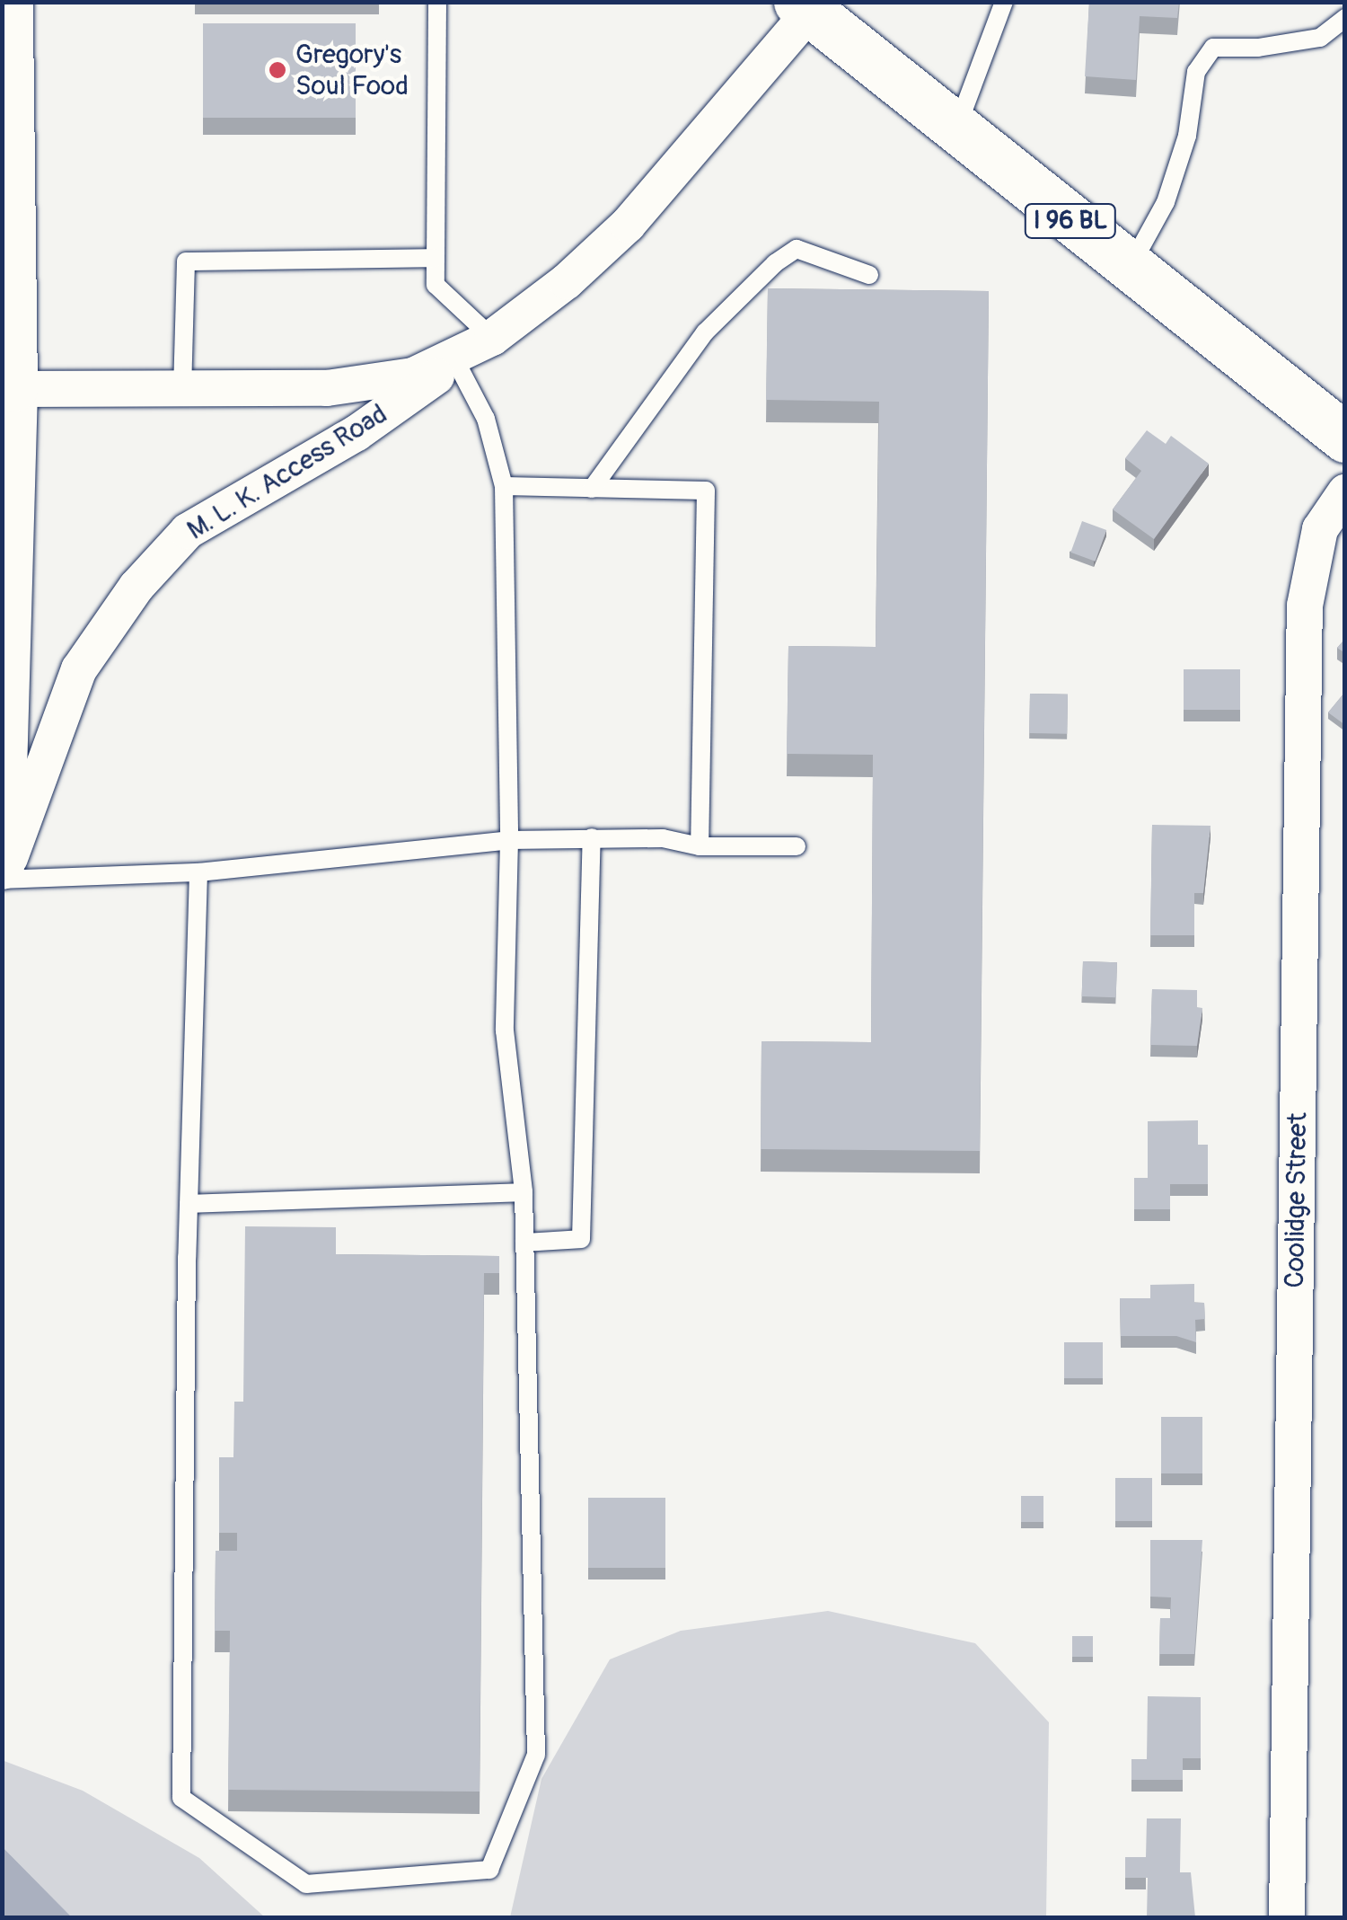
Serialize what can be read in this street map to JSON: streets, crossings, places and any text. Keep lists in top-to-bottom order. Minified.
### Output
{"streets":{"main road":["I 96 BL"],"street":["M. L. K. Access Road","Coolidge Street"]},"crossings":[["I 96 BL","M. L. K. Access Road"]],"places":["Gregory's Soul Food"]}
